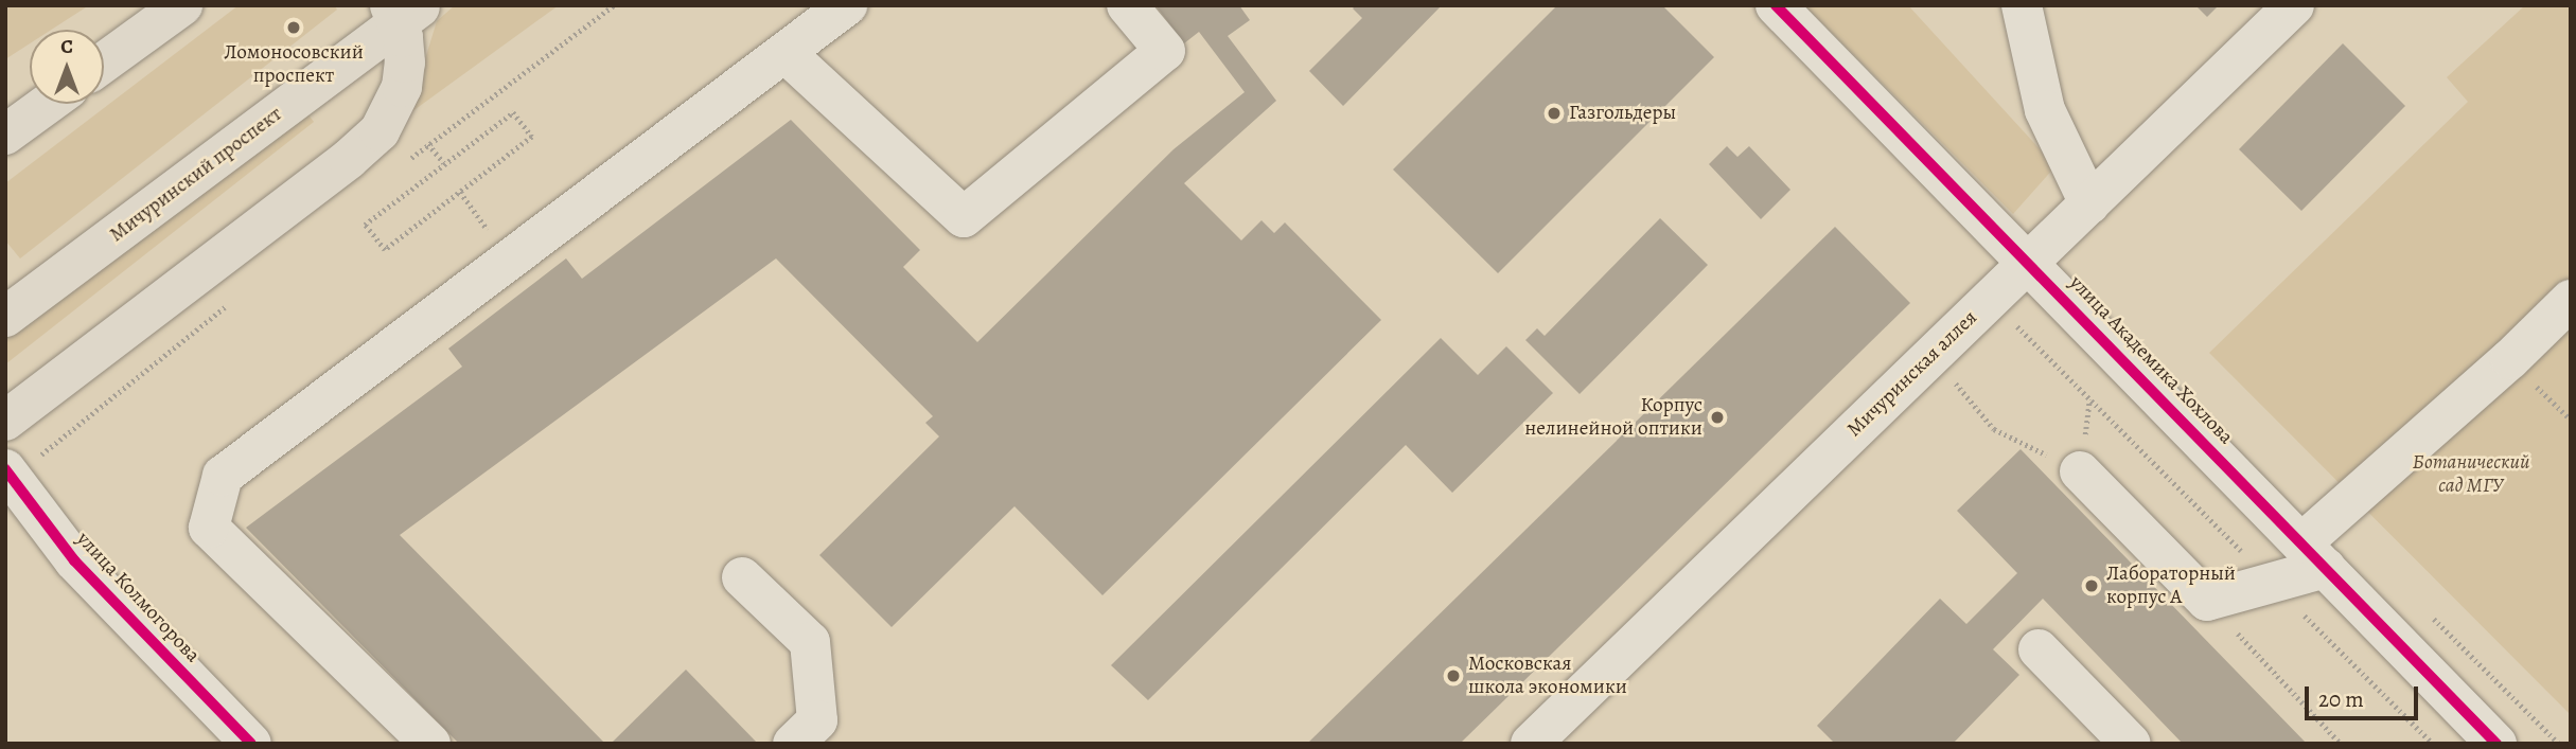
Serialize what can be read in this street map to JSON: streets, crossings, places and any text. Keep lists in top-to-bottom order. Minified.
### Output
{"streets":{"main road":["Мичуринский проспект"],"street":["улица Академика Хохлова","Мичуринская аллея","улица Колмогорова"]},"crossings":[["улица Академика Хохлова","Мичуринская аллея"]],"parks":["Ботанический сад МГУ"],"places":["Ломоносовский проспект","Газгольдеры","Корпус нелинейной оптики","Лабораторный корпус А","Московская школа экономики"],"scale_bar":"20 m","north":"top"}
